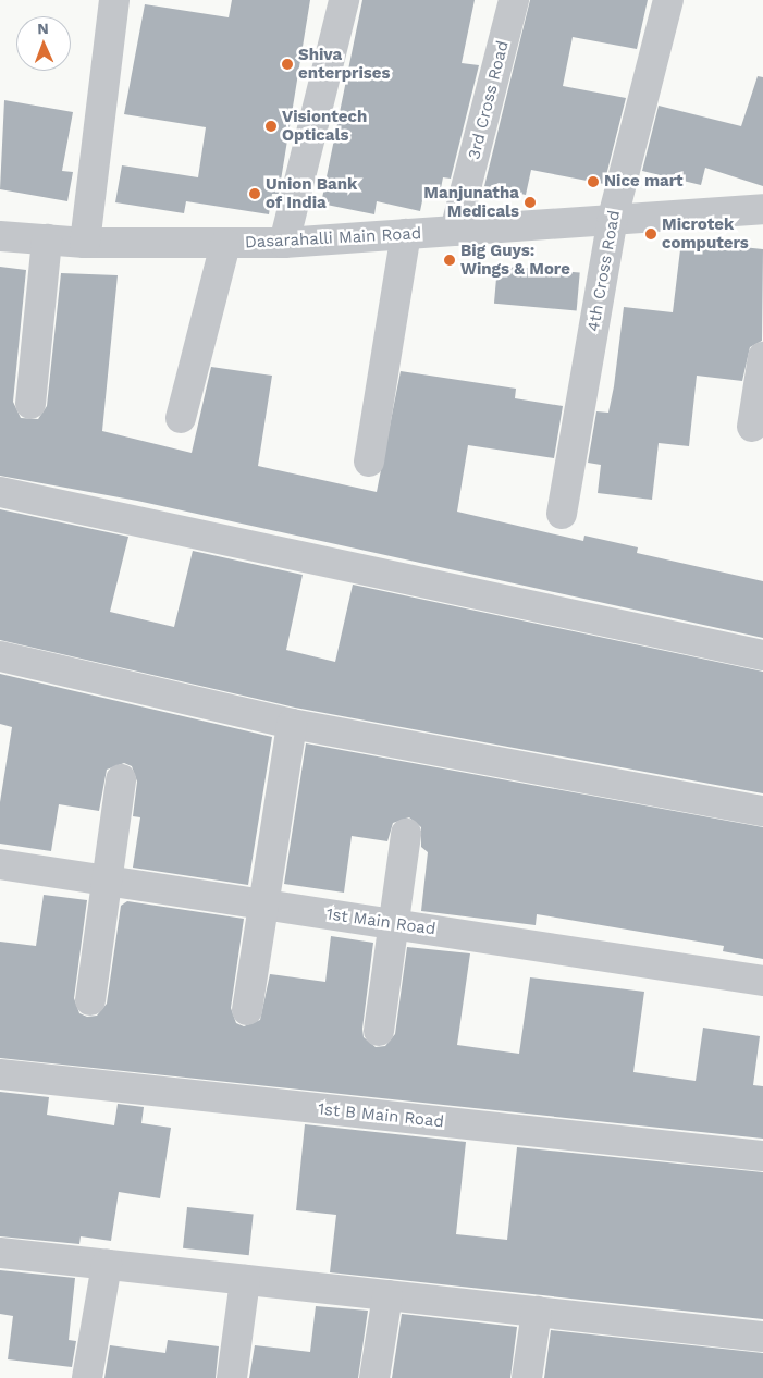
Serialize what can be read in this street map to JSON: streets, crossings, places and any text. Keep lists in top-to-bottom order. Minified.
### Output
{"streets":{"street":["3rd Cross Road","Dasarahalli Main Road","4th Cross Road","1st Main Road","1st B Main Road"]},"crossings":[["3rd Cross Road","Dasarahalli Main Road"],["Dasarahalli Main Road","4th Cross Road"]],"places":["Shiva enterprises","Visiontech Opticals","Nice mart","Union Bank of India","Manjunatha Medicals","Microtek computers","Big Guys: Wings & More"],"north":"top"}
